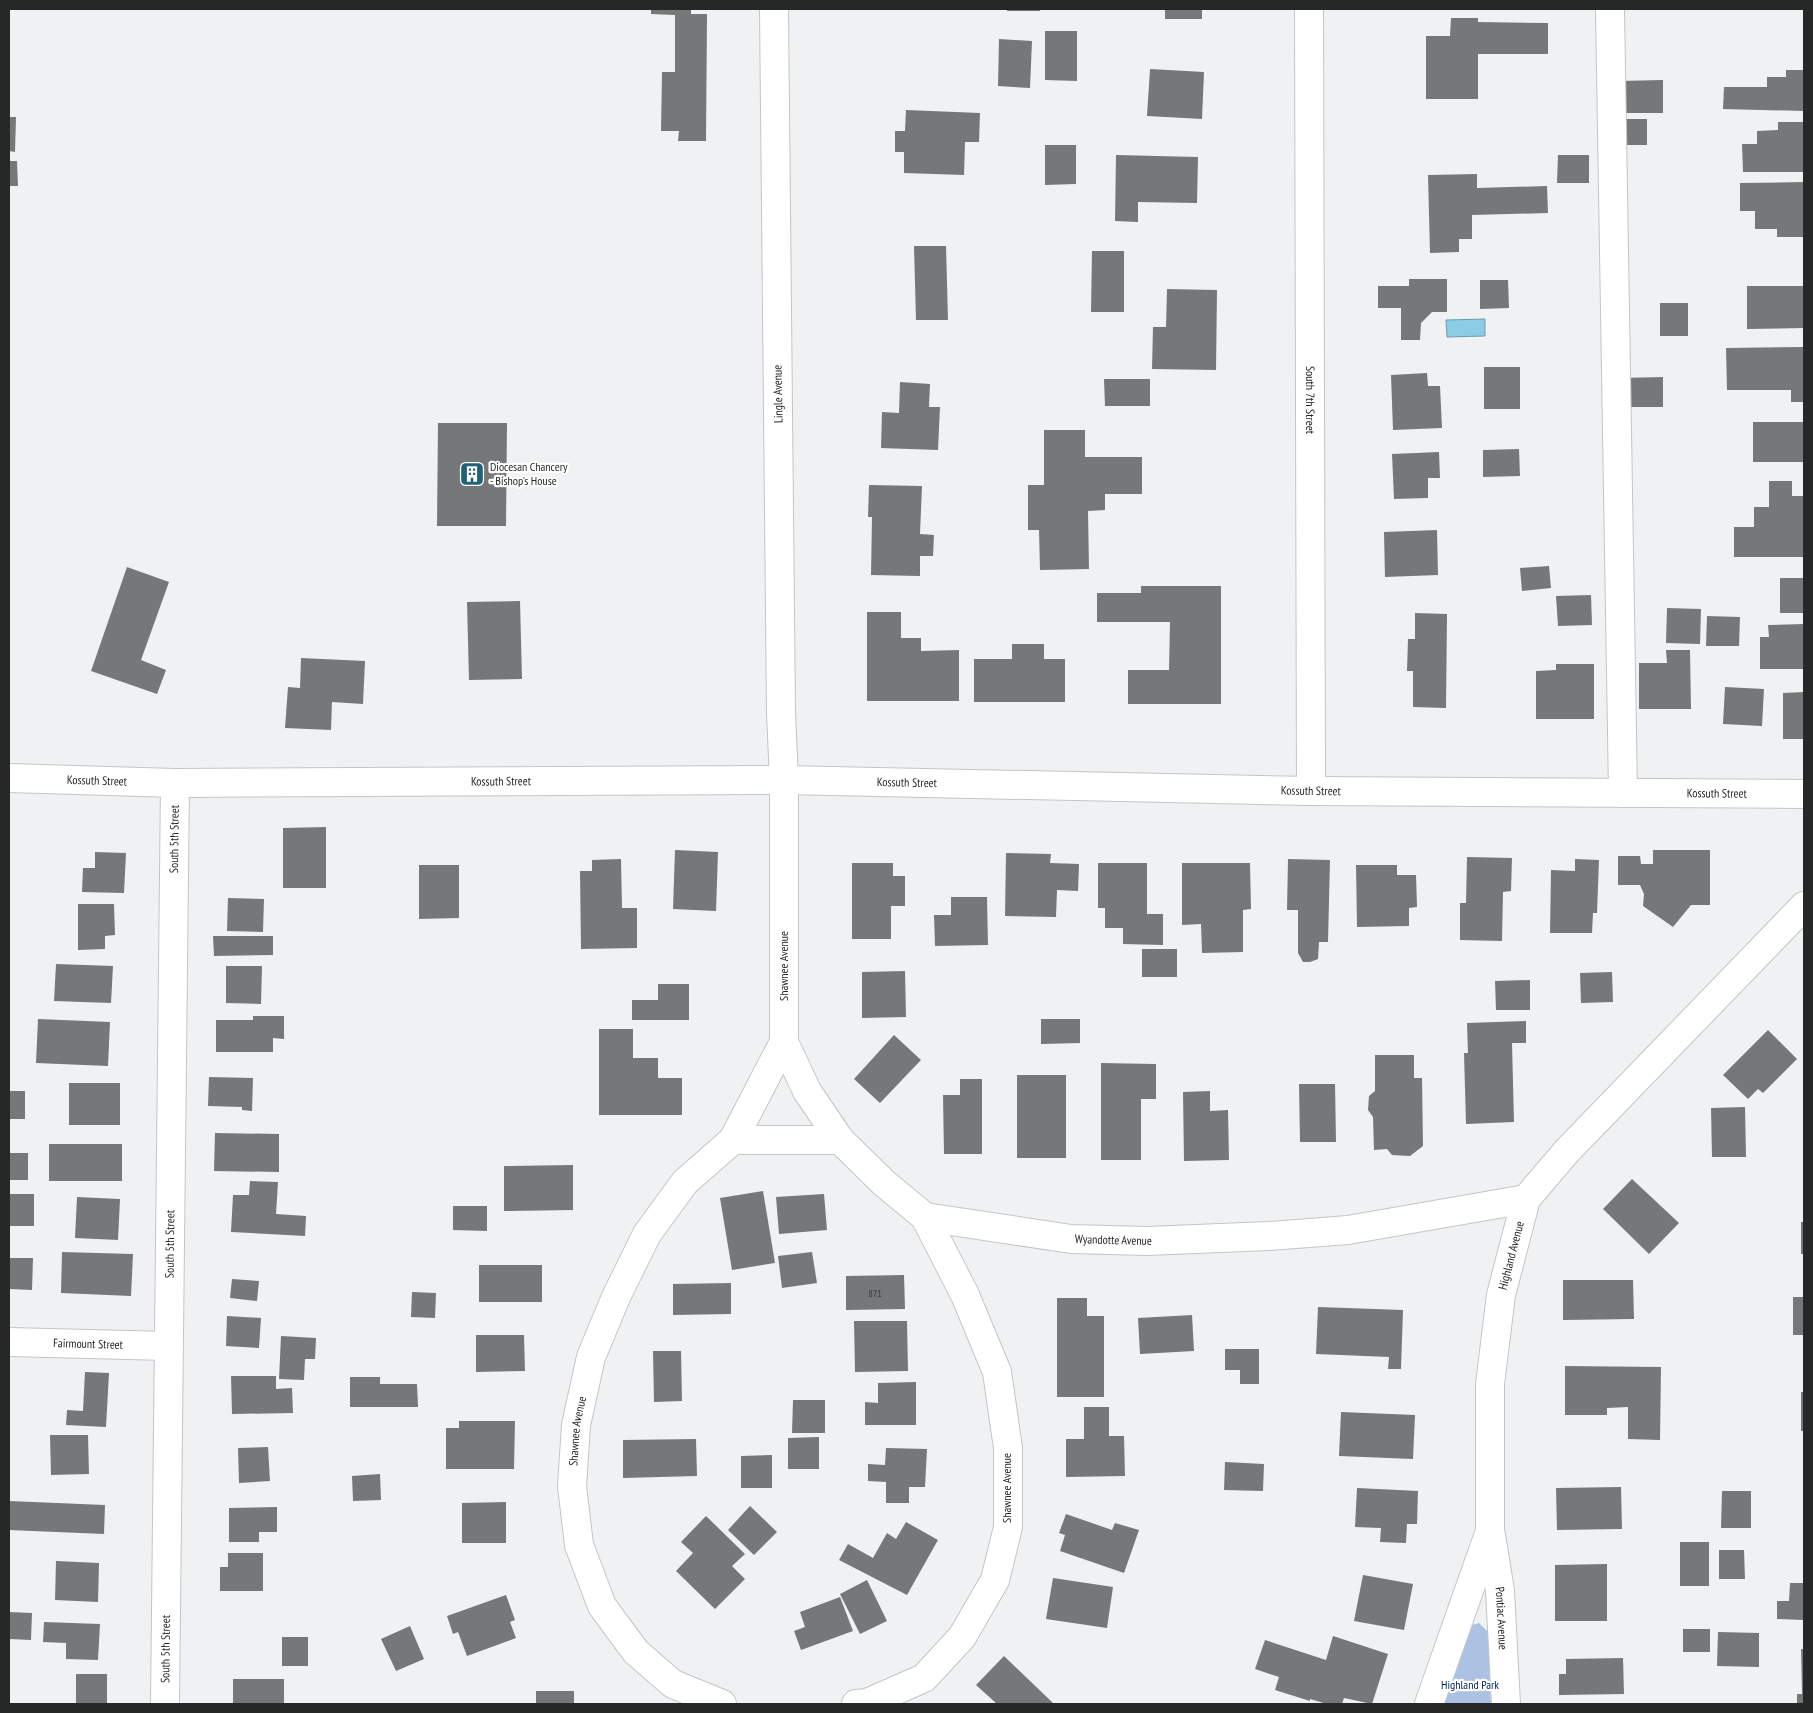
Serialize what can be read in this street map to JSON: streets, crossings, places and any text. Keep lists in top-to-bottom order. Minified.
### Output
{"streets":{"street":["Lingle Avenue","South 7th Street","Kossuth Street","South 5th Street","Shawnee Avenue","Wyandotte Avenue","Highland Avenue","Fairmount Street","Pontiac Avenue"]},"crossings":[["Lingle Avenue","Kossuth Street"],["Lingle Avenue","Shawnee Avenue"],["South 7th Street","Kossuth Street"],["Kossuth Street","South 5th Street"],["Kossuth Street","Shawnee Avenue"],["South 5th Street","Fairmount Street"],["Shawnee Avenue","Wyandotte Avenue"],["Wyandotte Avenue","Highland Avenue"],["Highland Avenue","Pontiac Avenue"]],"parks":["Highland Park"],"places":{"building":["Diocesan Chancery - Bishop's House"]},"house_numbers":["871"]}
